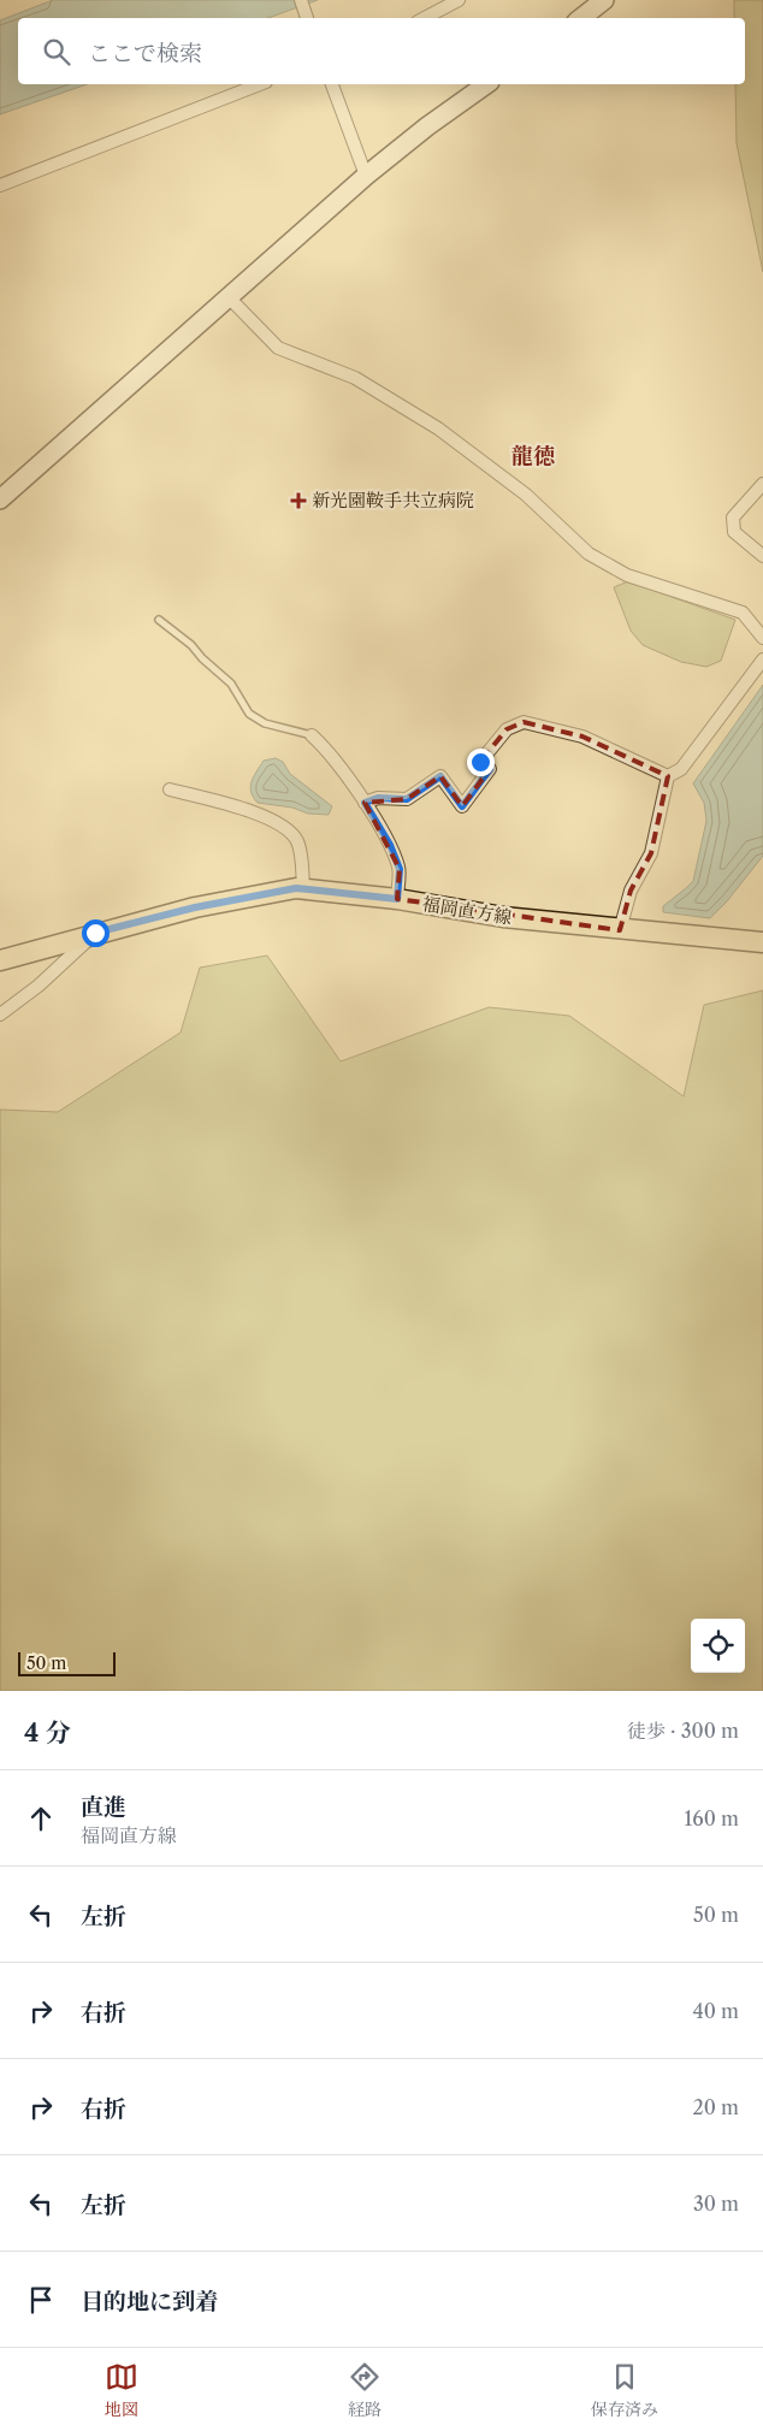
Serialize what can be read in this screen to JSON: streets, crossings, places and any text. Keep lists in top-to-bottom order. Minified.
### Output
{"streets":{"main road":["福岡直方線"]},"districts":["龍徳"],"places":{"health":["新光園鞍手共立病院"]},"scale_bar":"50 m","page":{"search":"ここで検索","scale":"50 m","heading":["4 分","徒歩 · 300 m"],"list":[["直進","福岡直方線","160 m"],["左折","50 m"],["右折","40 m"],["右折","20 m"],["左折","30 m"],"目的地に到着"],"nav":["地図","経路","保存済み"]}}
